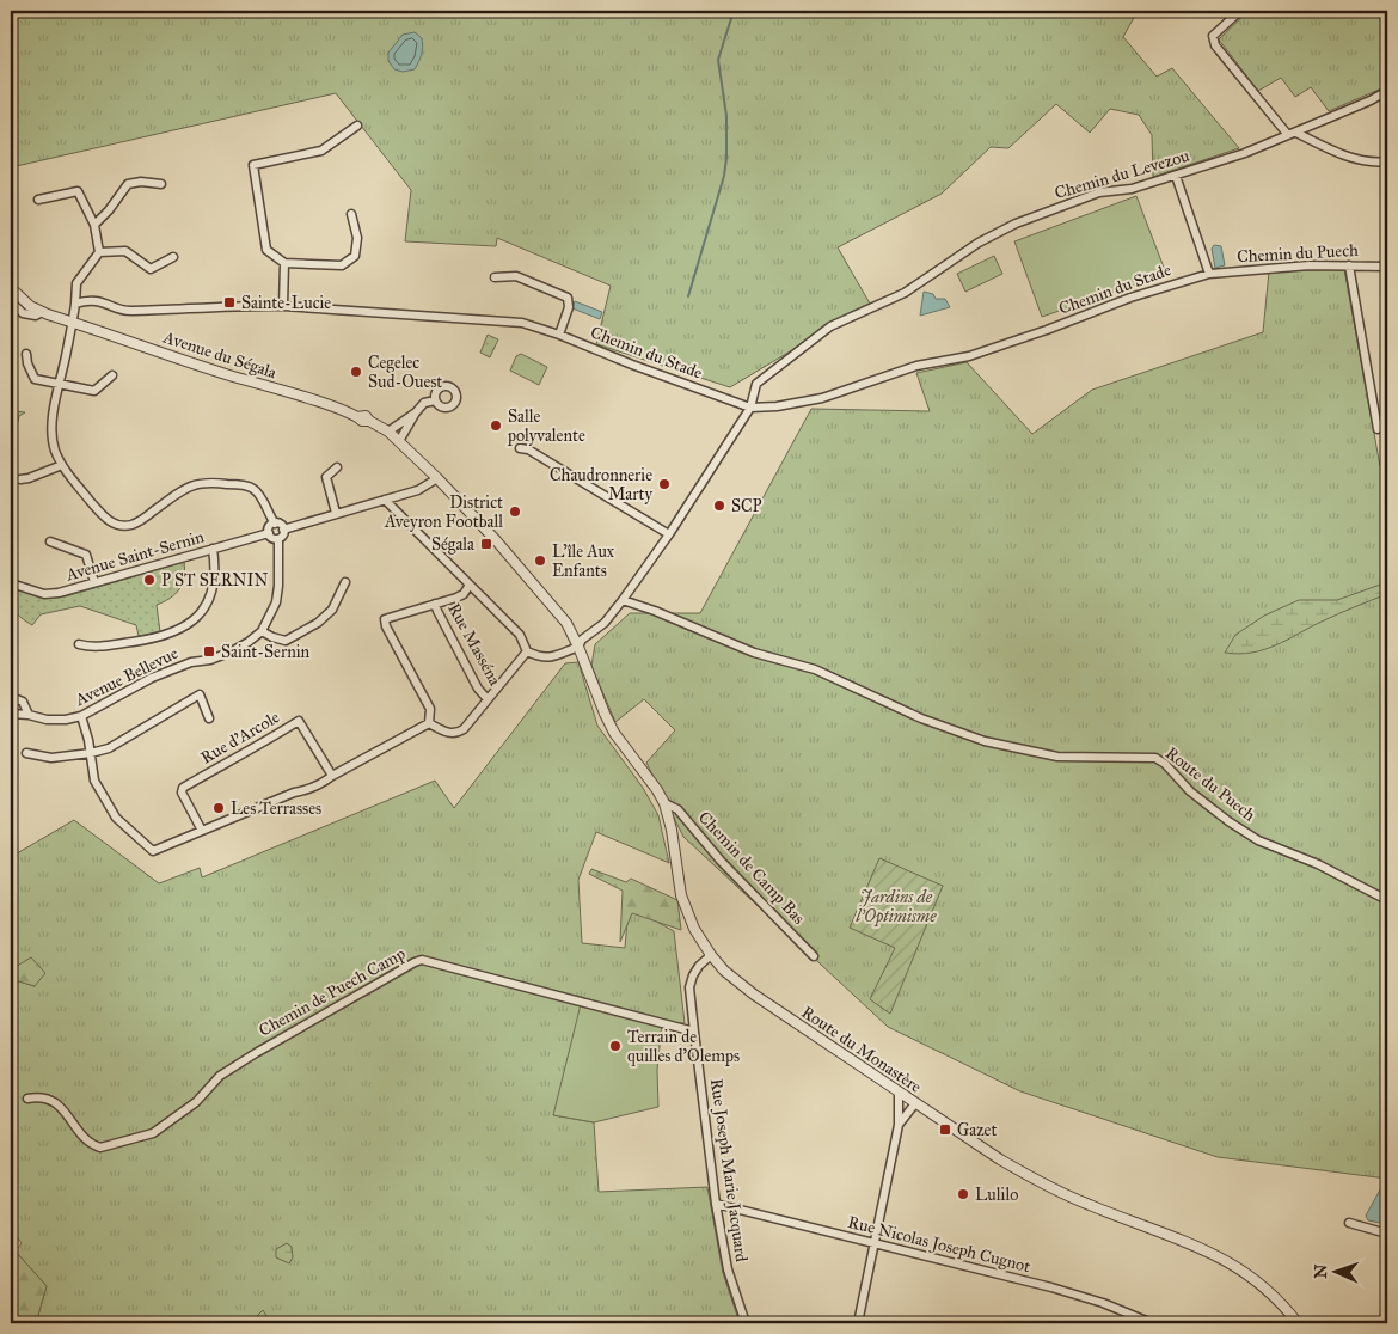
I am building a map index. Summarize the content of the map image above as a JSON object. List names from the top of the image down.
{
  "streets": {
    "street": [
      "Chemin du Levezou",
      "Chemin du Puech",
      "Chemin du Stade",
      "Avenue du Ségala",
      "Avenue Saint-Sernin",
      "Rue Masséna",
      "Avenue Bellevue",
      "Rue d'Arcole",
      "Route du Puech",
      "Chemin de Camp Bas",
      "Chemin de Puech Camp",
      "Route du Monastère",
      "Rue Joseph Marie Jacquard",
      "Rue Nicolas Joseph Cugnot"
    ]
  },
  "crossings": [
    ["Chemin du Levezou", "Chemin du Stade"],
    ["Chemin du Puech", "Chemin du Stade"],
    ["Avenue du Ségala", "Route du Monastère"],
    ["Chemin de Camp Bas", "Route du Monastère"],
    ["Chemin de Puech Camp", "Rue Joseph Marie Jacquard"],
    ["Route du Monastère", "Rue Joseph Marie Jacquard"],
    ["Rue Joseph Marie Jacquard", "Rue Nicolas Joseph Cugnot"]
  ],
  "parks": ["Jardins de l’Optimisme"],
  "places": {
    "transit": [
      "Sainte-Lucie",
      "Ségala",
      "Saint-Sernin",
      "Gazet"
    ],
    "other": [
      "Cegelec Sud-Ouest",
      "Salle polyvalente",
      "Chaudronnerie Marty",
      "SCP",
      "District Aveyron Football",
      "L'île Aux Enfants",
      "P ST SERNIN",
      "Les Terrasses",
      "Terrain de quilles d'Olemps",
      "Lulilo"
    ]
  },
  "north": "left"
}
